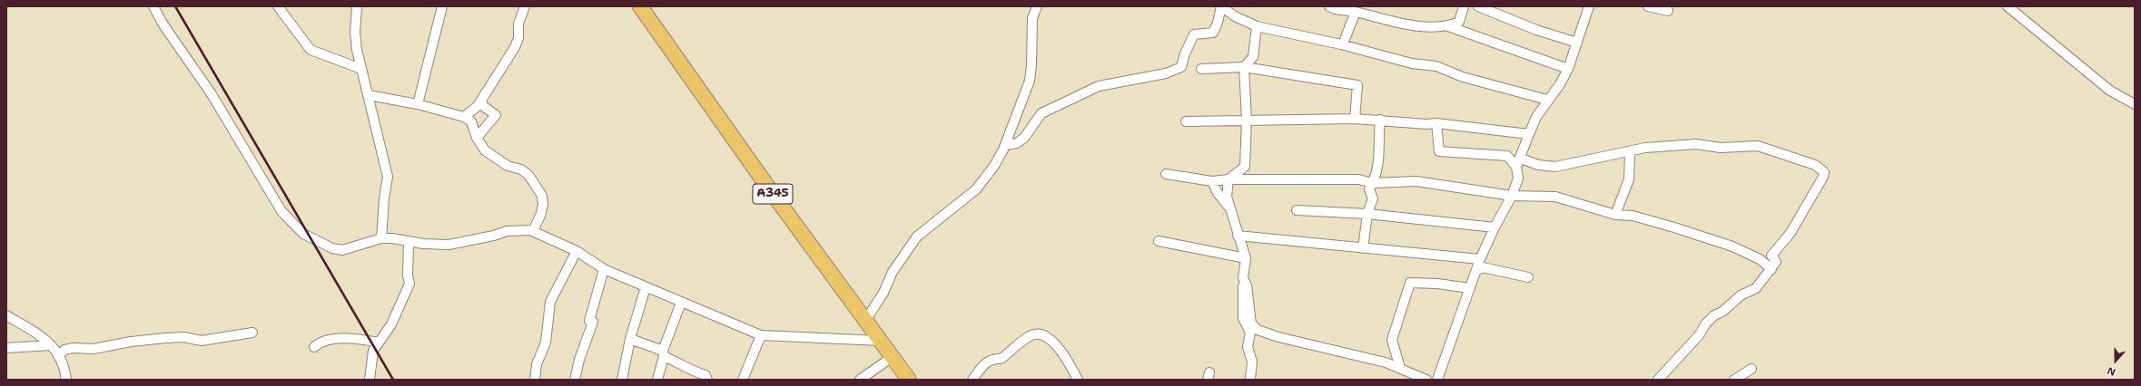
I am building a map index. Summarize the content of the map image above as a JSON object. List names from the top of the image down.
{
  "streets": {
    "highway": ["A345"]
  },
  "north": "bottom"
}
